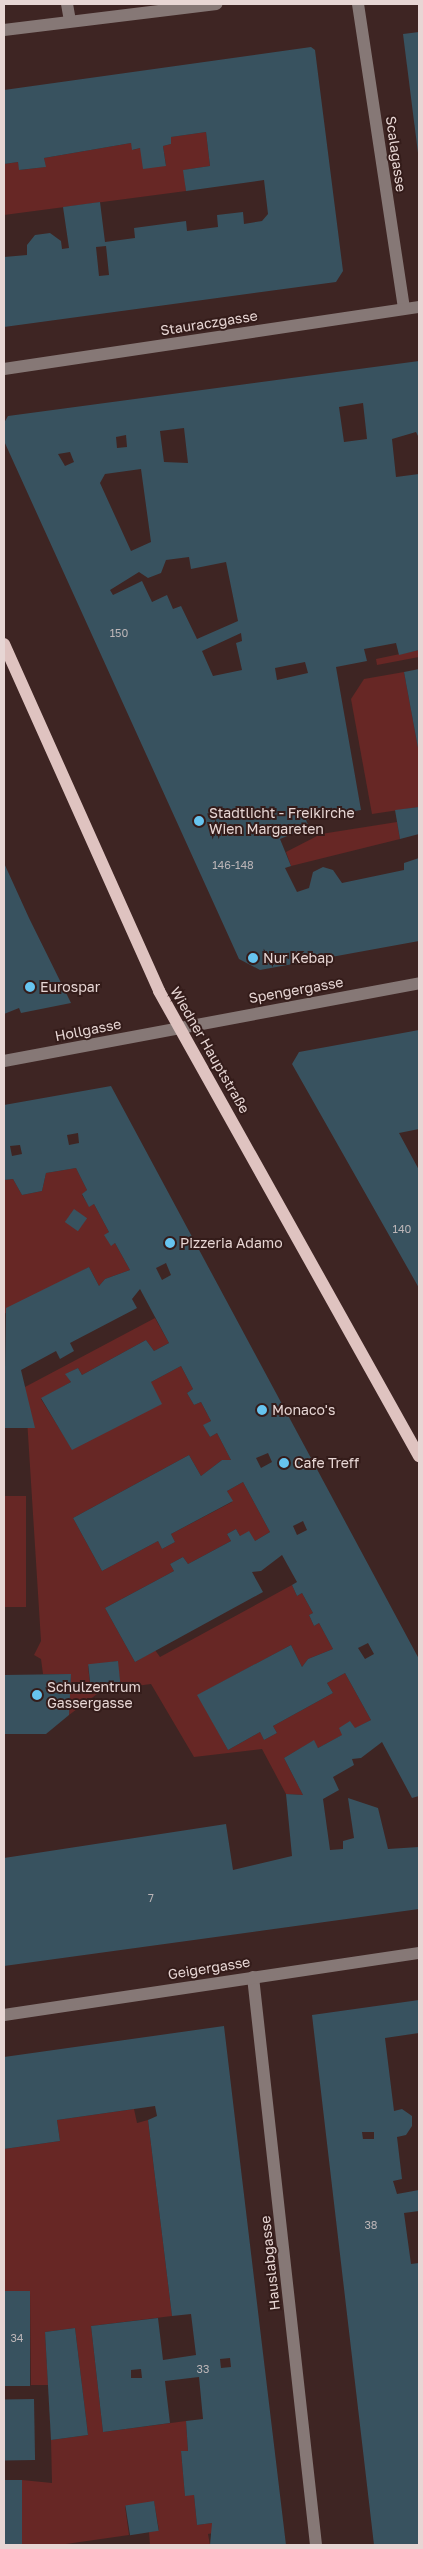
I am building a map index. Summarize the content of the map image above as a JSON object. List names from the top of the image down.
{
  "streets": {
    "main road": ["Wiedner Hauptstraße"],
    "street": [
      "Scalagasse",
      "Stauraczgasse",
      "Spengergasse",
      "Hollgasse",
      "Geigergasse",
      "Hauslabgasse"
    ]
  },
  "crossings": [
    ["Scalagasse", "Stauraczgasse"],
    ["Spengergasse", "Hollgasse"],
    ["Spengergasse", "Wiedner Hauptstraße"],
    ["Hollgasse", "Wiedner Hauptstraße"],
    ["Geigergasse", "Hauslabgasse"]
  ],
  "places": [
    "Stadtlicht - Freikirche Wien Margareten",
    "Nur Kebap",
    "Eurospar",
    "Pizzeria Adamo",
    "Monaco's",
    "Cafe Treff",
    "Schulzentrum Gassergasse"
  ],
  "house_numbers": [
    "150",
    "146-148",
    "140",
    "7",
    "38",
    "34",
    "33"
  ]
}
